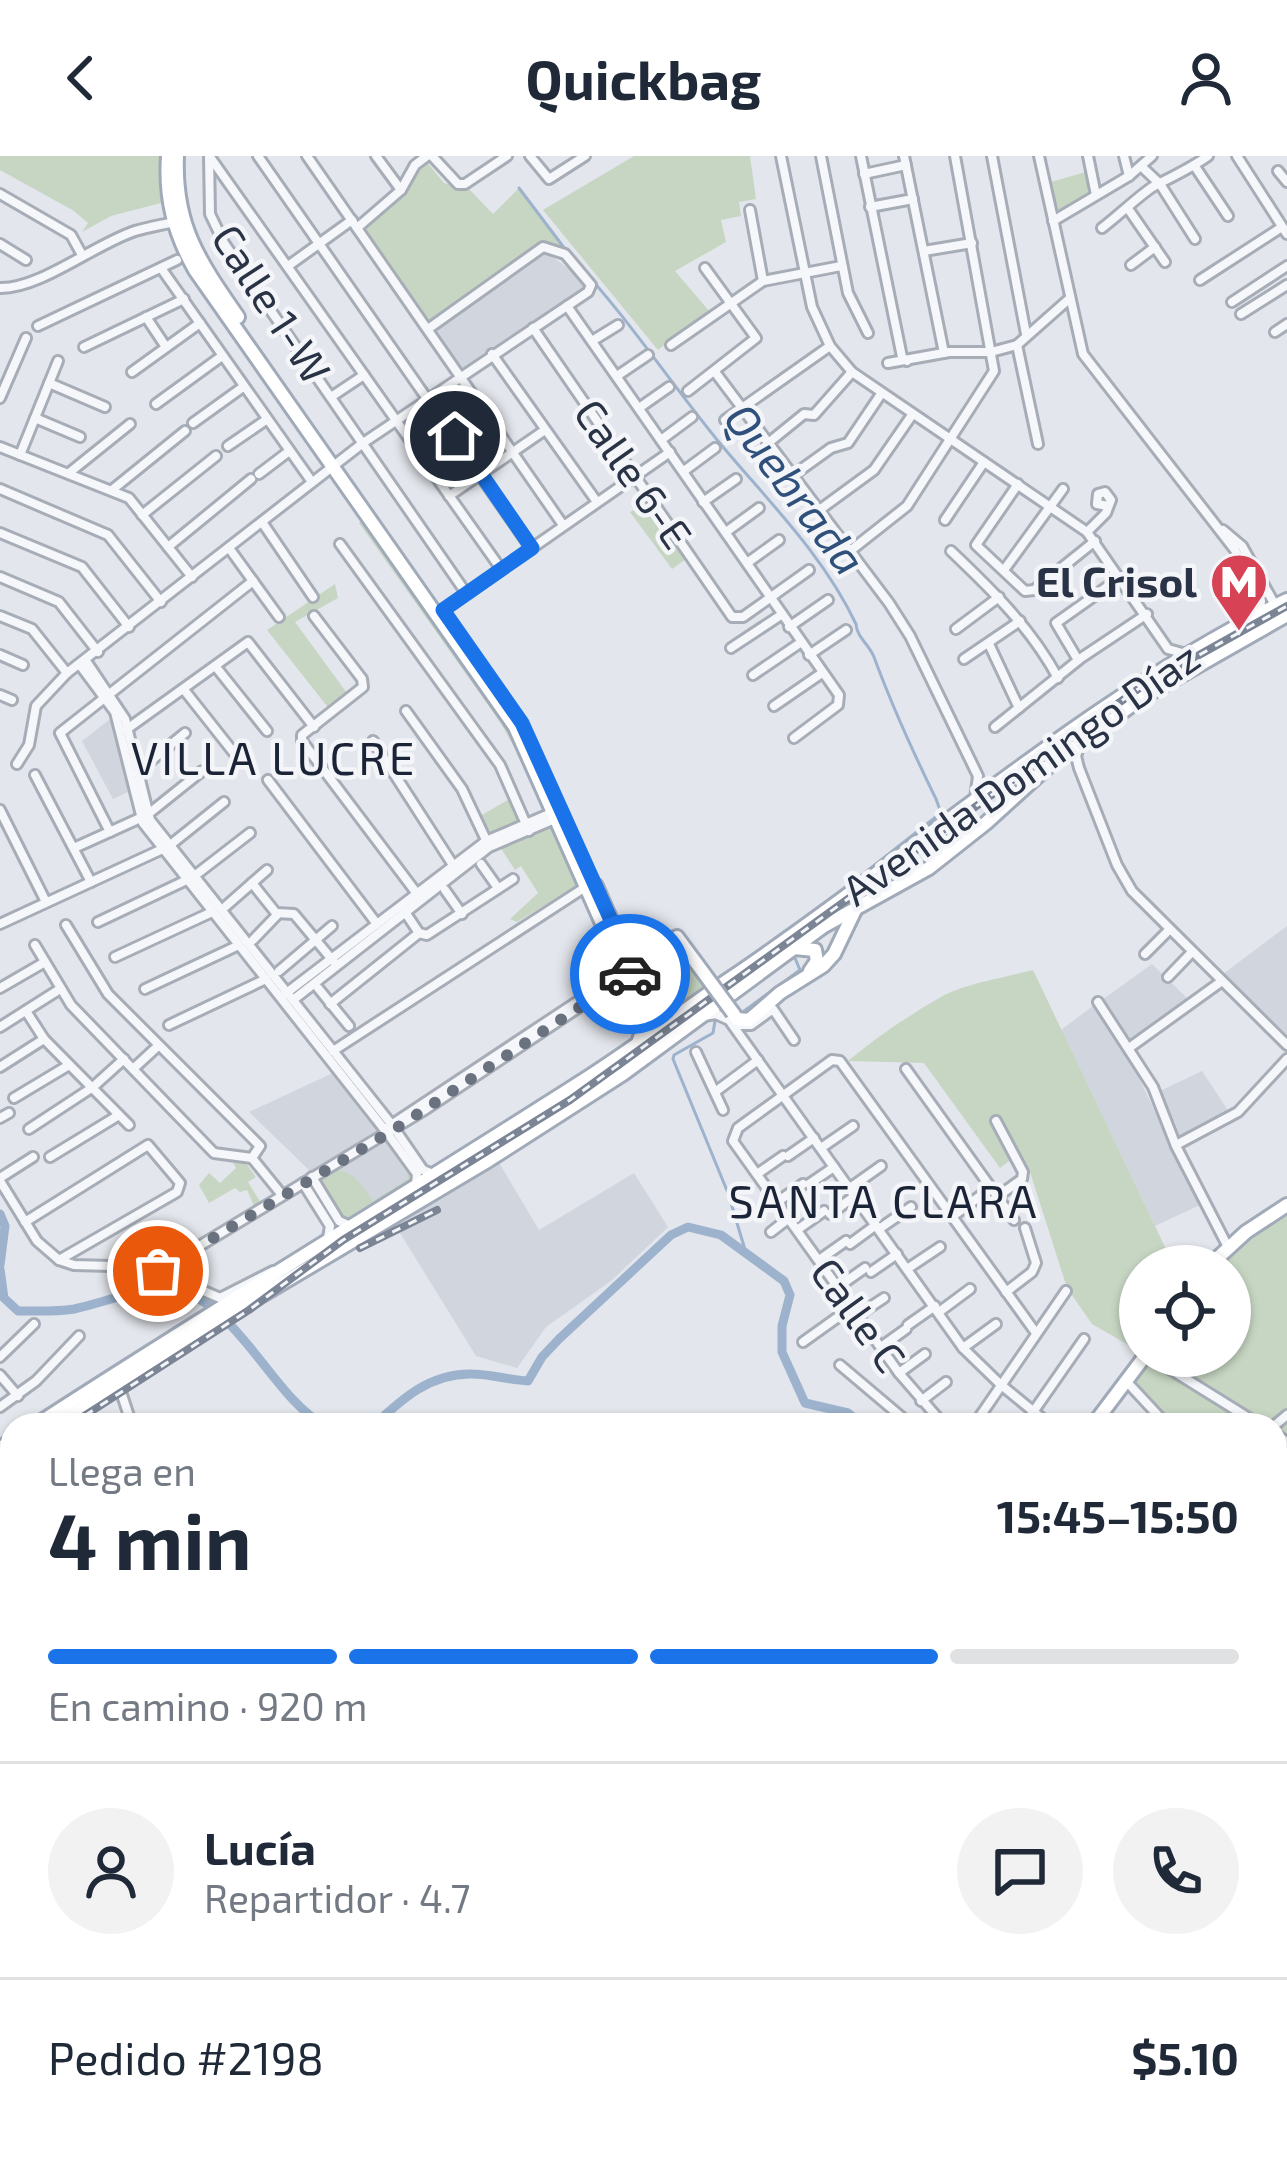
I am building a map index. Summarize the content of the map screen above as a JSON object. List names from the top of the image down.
{
  "streets": {
    "main road": ["Avenida Domingo Díaz"],
    "street": ["Calle 1-W", "Calle 6-E", "Calle C"]
  },
  "districts": ["VILLA LUCRE", "SANTA CLARA"],
  "water": ["Quebrada"],
  "places": {
    "metro station": ["El Crisol"]
  },
  "page": {
    "header": "Quickbag",
    "heading": ["4 min", "Llega en", "15:45–15:50"],
    "panel": [
      "Lucía",
      "Repartidor · 4.7",
      "Pedido #2198",
      "$5.10"
    ],
    "bar": "En camino · 920 m"
  }
}
